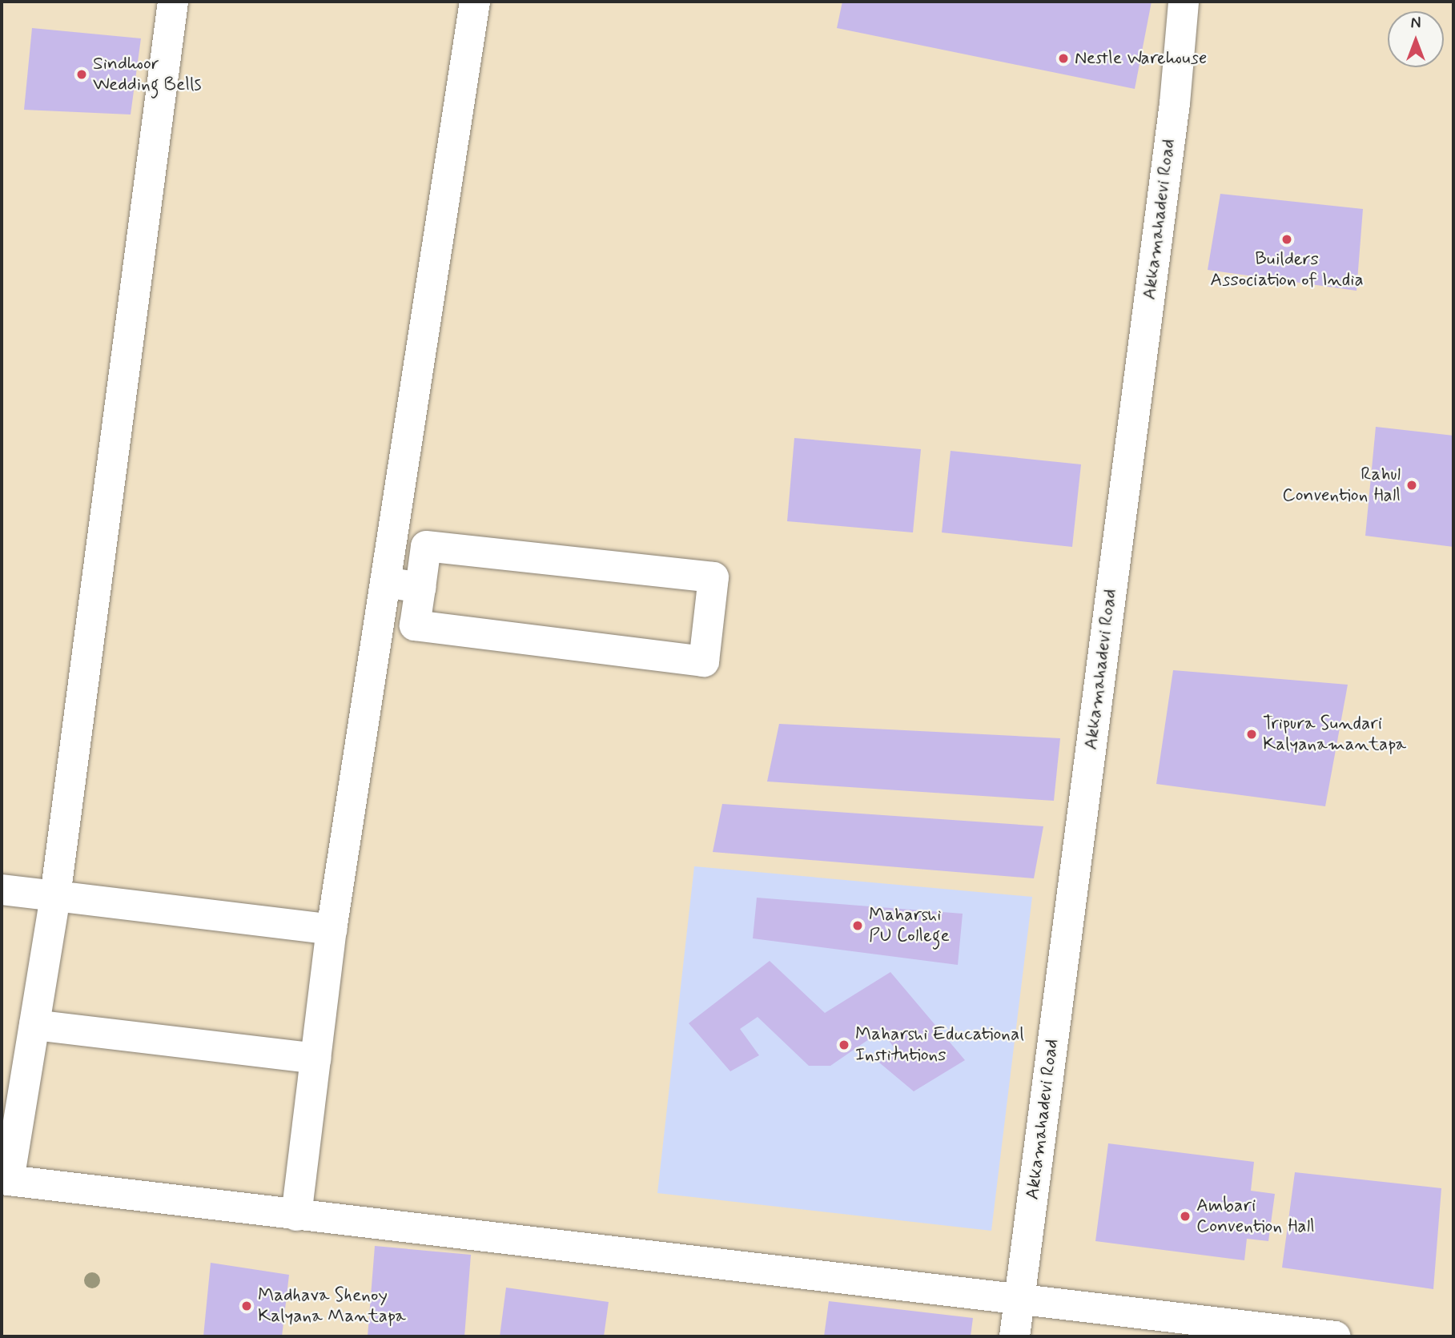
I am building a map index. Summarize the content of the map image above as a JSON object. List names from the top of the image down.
{
  "streets": {
    "street": ["Akkamahadevi Road"]
  },
  "places": [
    "Nestle Warehouse",
    "Sindhoor Wedding Bells",
    "Builders Association of India",
    "Rahul Convention Hall",
    "Tripura Sundari Kalyanamantapa",
    "Maharshi PU College",
    "Maharshi Educational Institutions",
    "Ambari Convention Hall",
    "Madhava Shenoy Kalyana Mantapa"
  ],
  "north": "top"
}
